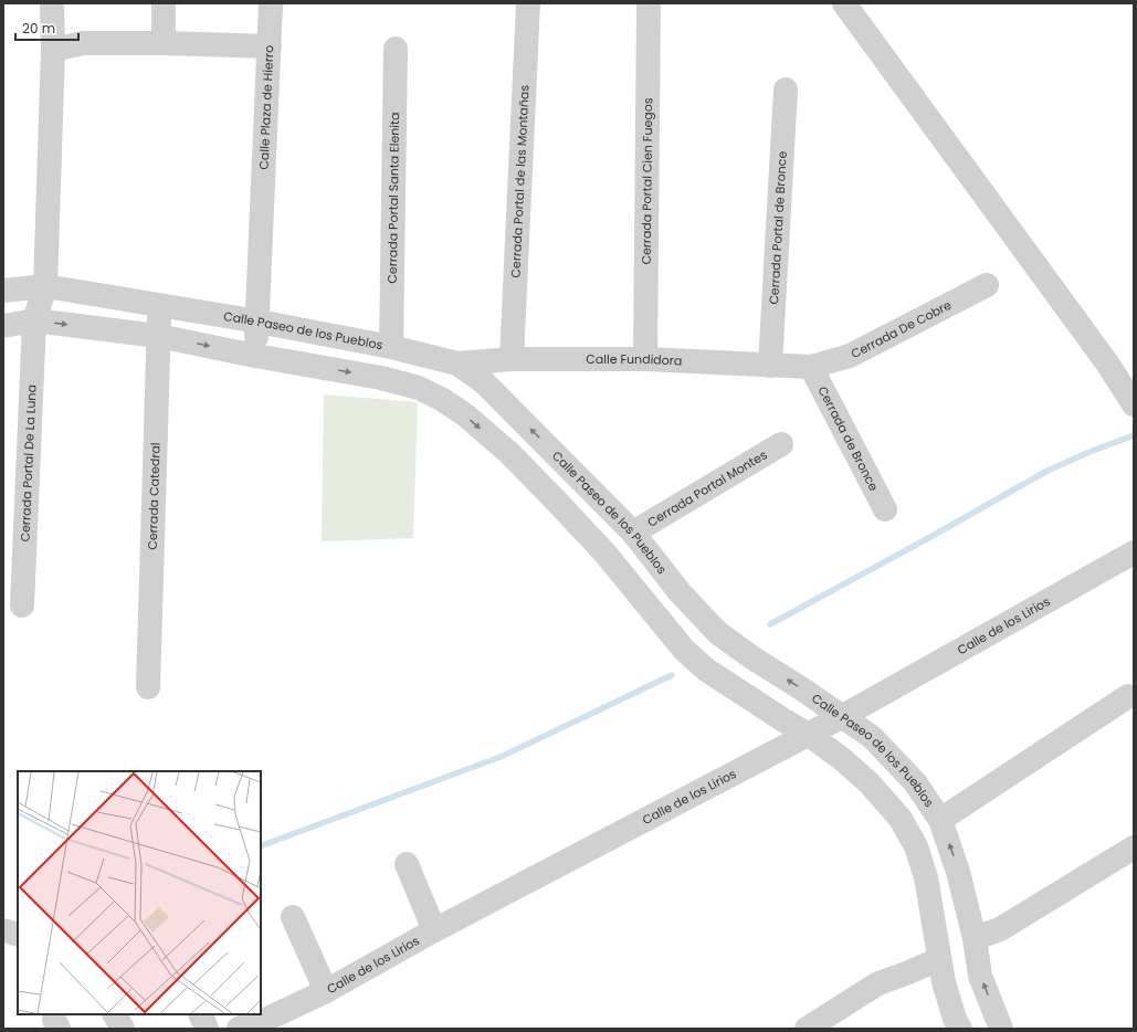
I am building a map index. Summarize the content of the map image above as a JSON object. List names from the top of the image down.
{
  "streets": {
    "street": [
      "Calle Plaza de Hierro",
      "Cerrada Portal de las Montañas",
      "Cerrada Portal Cien Fuegos",
      "Cerrada Portal Santa Elenita",
      "Cerrada Portal de Bronce",
      "Cerrada De Cobre",
      "Calle Paseo de los Pueblos",
      "Calle Fundidora",
      "Cerrada de Bronce",
      "Cerrada Portal De La Luna",
      "Cerrada Portal Montes",
      "Cerrada Catedral",
      "Calle de los Lirios"
    ]
  },
  "crossings": [
    ["Calle Plaza de Hierro", "Calle Paseo de los Pueblos"],
    ["Cerrada Portal de las Montañas", "Calle Fundidora"],
    ["Cerrada Portal Cien Fuegos", "Calle Fundidora"],
    ["Cerrada Portal Santa Elenita", "Calle Paseo de los Pueblos"],
    ["Cerrada Portal de Bronce", "Calle Fundidora"],
    ["Cerrada De Cobre", "Calle Fundidora"],
    ["Cerrada De Cobre", "Cerrada de Bronce"],
    ["Calle Paseo de los Pueblos", "Calle Fundidora"],
    ["Calle Paseo de los Pueblos", "Cerrada Portal De La Luna"],
    ["Calle Paseo de los Pueblos", "Cerrada Portal Montes"],
    ["Calle Paseo de los Pueblos", "Cerrada Catedral"],
    ["Calle Paseo de los Pueblos", "Calle de los Lirios"],
    ["Calle Fundidora", "Cerrada de Bronce"]
  ],
  "scale_bar": "20 m"
}
